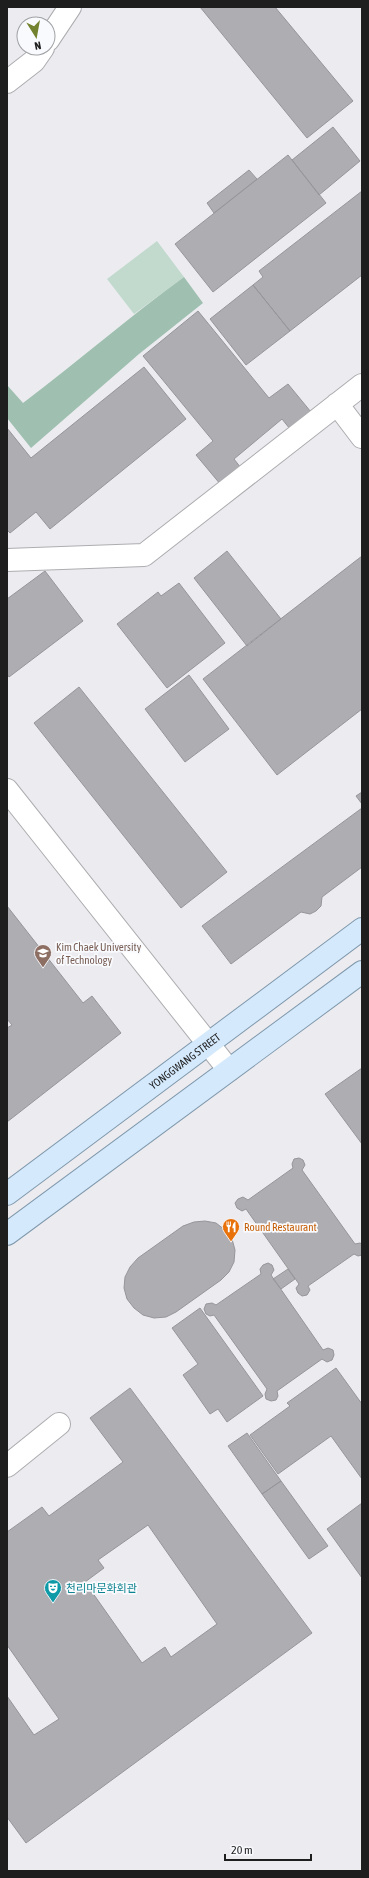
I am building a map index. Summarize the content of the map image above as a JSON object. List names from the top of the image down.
{
  "streets": {
    "main road": ["YONGGWANG STREET"]
  },
  "places": {
    "school or university": ["Kim Chaek University of Technology"],
    "restaurant": ["Round Restaurant"],
    "theatre": ["천리마문화회관"]
  },
  "scale_bar": "20 m",
  "north": "bottom"
}
